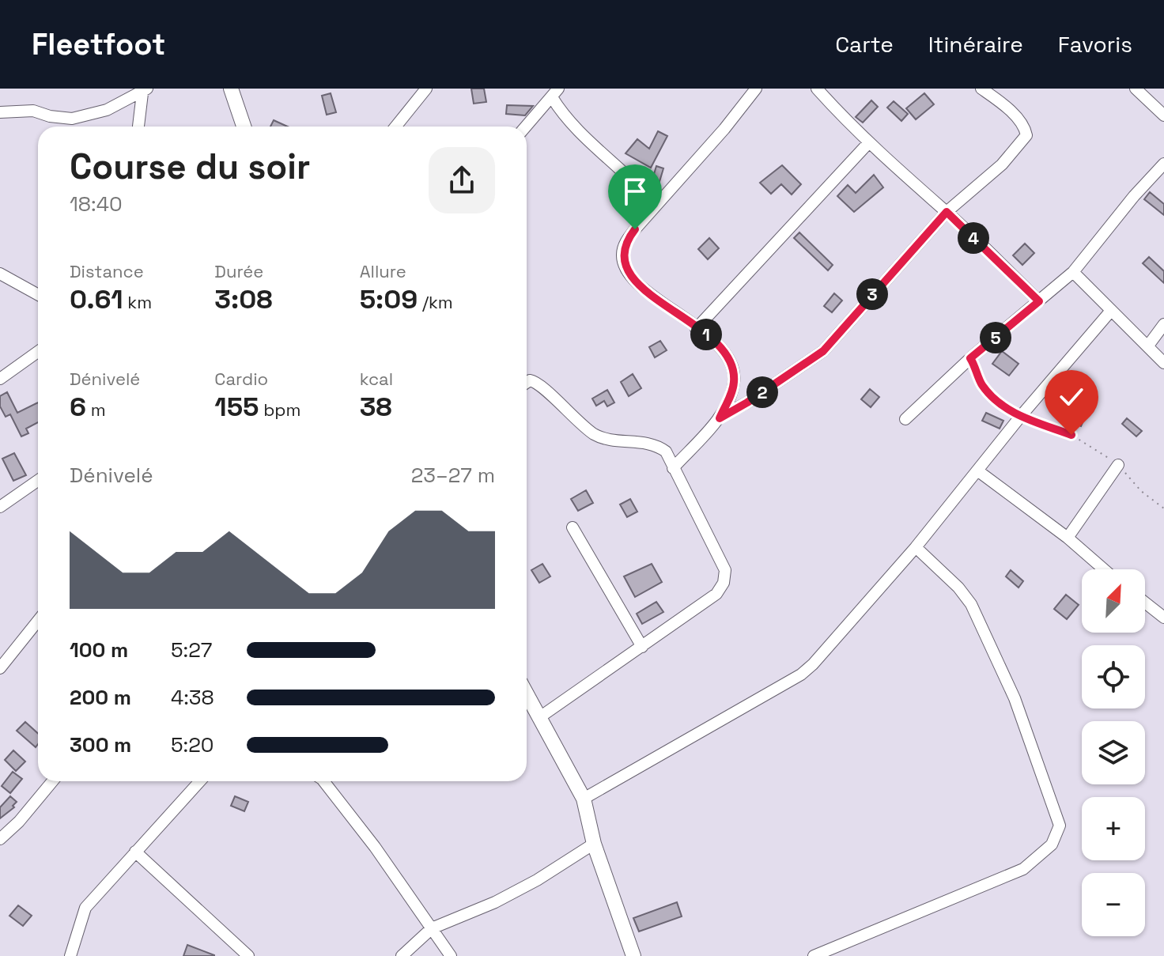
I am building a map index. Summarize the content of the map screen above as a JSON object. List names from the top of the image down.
{
  "north": "top right",
  "page": {
    "header": "Fleetfoot",
    "nav": ["Carte", "Itinéraire", "Favoris"],
    "heading": ["Course du soir", "18:40"],
    "pins": [
      "4",
      "3",
      "1",
      "5",
      "2"
    ],
    "stats": [
      ["Distance", "0.61 km"],
      ["Durée", "3:08"],
      ["Allure", "5:09 /km"],
      ["Dénivelé", "6 m"],
      ["Cardio", "155 bpm"],
      ["kcal", "38"]
    ],
    "chart": ["Dénivelé", "23–27 m"],
    "map_buttons": ["+", "−"],
    "list": [
      {
        "name": "100 m",
        "note": "5:27"
      },
      {
        "name": "200 m",
        "note": "4:38"
      },
      {
        "name": "300 m",
        "note": "5:20"
      }
    ]
  }
}
